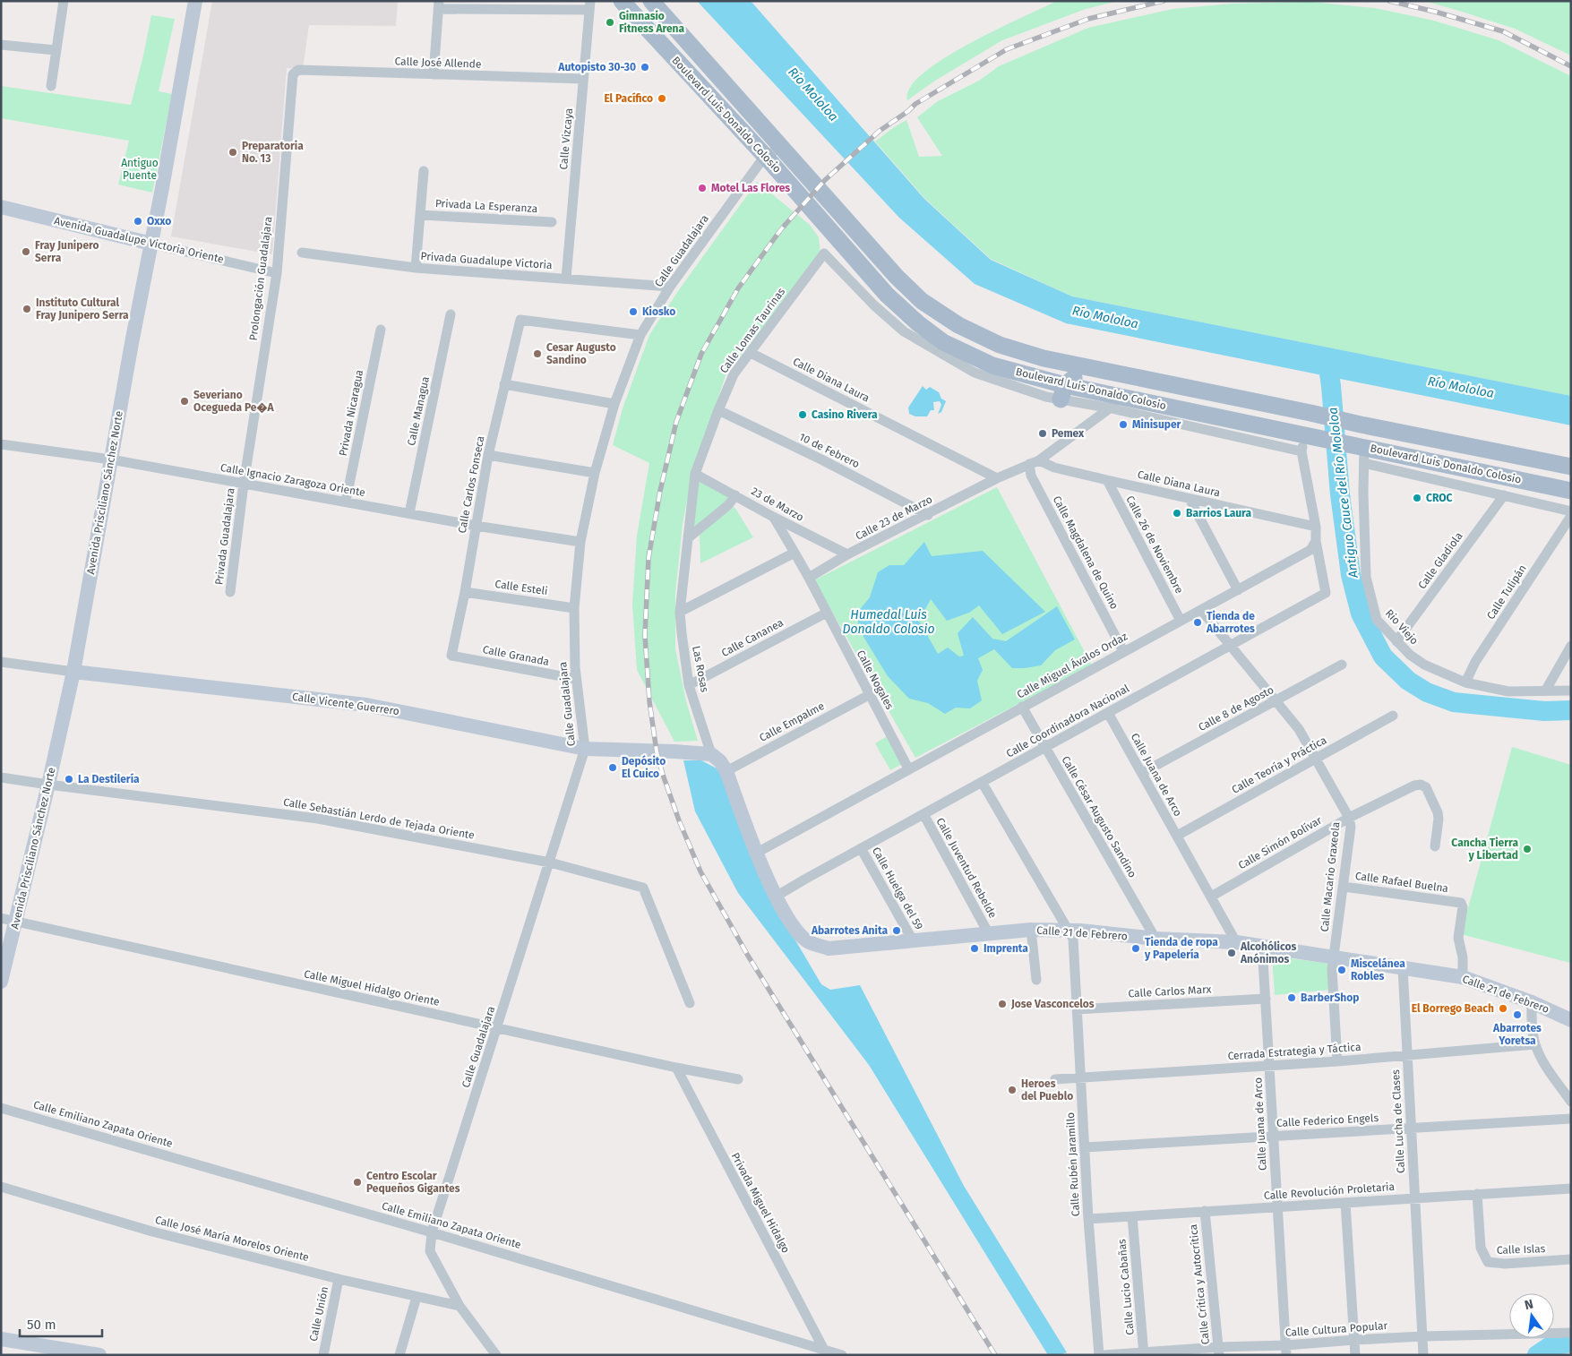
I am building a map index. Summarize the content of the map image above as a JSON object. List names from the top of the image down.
{
  "streets": {
    "main road": ["Boulevard Luis Donaldo Colosio"],
    "street": [
      "Calle José Allende",
      "Calle Vizcaya",
      "Privada La Esperanza",
      "Avenida Guadalupe Victoria Oriente",
      "Calle Guadalajara",
      "Privada Guadalupe Victoria",
      "Prolongación Guadalajara",
      "Calle Lomas Taurinas",
      "Calle Diana Laura",
      "Calle Managua",
      "Privada Nicaragua",
      "10 de Febrero",
      "Calle Ignacio Zaragoza Oriente",
      "Calle Carlos Fonseca",
      "Avenida Prisciliano Sánchez Norte",
      "23 de Marzo",
      "Calle 23 de Marzo",
      "Privada Guadalajara",
      "Calle 26 de Noviembre",
      "Calle Magdalena de Quino",
      "Calle Gladiola",
      "Calle Esteli",
      "Calle Tulipán",
      "Rio Viejo",
      "Calle Cananea",
      "Calle Granada",
      "Calle Miguel Ávalos Ordaz",
      "Las Rosas",
      "Calle Nogales",
      "Calle Vicente Guerrero",
      "Calle 8 de Agosto",
      "Calle Coordinadora Nacional",
      "Calle Empalme",
      "Calle Teoría y Práctica",
      "Calle Juana de Arco",
      "Calle César Augusto Sandino",
      "Calle Sebastián Lerdo de Tejada Oriente",
      "Calle Simón Bolívar",
      "Calle Juventud Rebelde",
      "Calle Macario Graxeola",
      "Calle Rafael Buelna",
      "Calle Huelga del 59",
      "Calle 21 de Febrero",
      "Calle Miguel Hidalgo Oriente",
      "Calle Carlos Marx",
      "Cerrada Estrategia y Táctica",
      "Calle Federico Engels",
      "Calle Lucha de Clases",
      "Calle Emiliano Zapata Oriente",
      "Calle Rubén Jaramillo",
      "Calle Revolución Proletaria",
      "Privada Miguel Hidalgo",
      "Calle José María Morelos Oriente",
      "Calle Islas",
      "Calle Crítica y Autocrítica",
      "Calle Lucio Cabañas",
      "Calle Unión",
      "Calle Cultura Popular"
    ]
  },
  "crossings": [
    ["Calle José Allende", "Calle Vizcaya"],
    ["Calle José Allende", "Prolongación Guadalajara"],
    ["Boulevard Luis Donaldo Colosio", "Calle Guadalajara"],
    ["Boulevard Luis Donaldo Colosio", "Calle Lomas Taurinas"],
    ["Boulevard Luis Donaldo Colosio", "Calle 23 de Marzo"],
    ["Boulevard Luis Donaldo Colosio", "Calle Gladiola"],
    ["Boulevard Luis Donaldo Colosio", "Rio Viejo"],
    ["Calle Vizcaya", "Privada Guadalupe Victoria"],
    ["Avenida Guadalupe Victoria Oriente", "Prolongación Guadalajara"],
    ["Avenida Guadalupe Victoria Oriente", "Avenida Prisciliano Sánchez Norte"],
    ["Calle Guadalajara", "Privada Guadalupe Victoria"],
    ["Calle Guadalajara", "Calle Ignacio Zaragoza Oriente"],
    ["Calle Guadalajara", "Calle Carlos Fonseca"],
    ["Calle Guadalajara", "Calle Esteli"],
    ["Calle Guadalajara", "Calle Granada"],
    ["Calle Guadalajara", "Calle Vicente Guerrero"],
    ["Calle Guadalajara", "Calle Sebastián Lerdo de Tejada Oriente"],
    ["Calle Guadalajara", "Calle Miguel Hidalgo Oriente"],
    ["Calle Guadalajara", "Calle Emiliano Zapata Oriente"],
    ["Calle Guadalajara", "Calle José María Morelos Oriente"],
    ["Prolongación Guadalajara", "Calle Ignacio Zaragoza Oriente"],
    ["Prolongación Guadalajara", "Privada Guadalajara"],
    ["Calle Lomas Taurinas", "Calle Diana Laura"],
    ["Calle Lomas Taurinas", "10 de Febrero"],
    ["Calle Lomas Taurinas", "23 de Marzo"],
    ["Calle Lomas Taurinas", "Las Rosas"],
    ["Calle Diana Laura", "Calle 23 de Marzo"],
    ["Calle Diana Laura", "Calle 26 de Noviembre"],
    ["Calle Diana Laura", "Calle Magdalena de Quino"],
    ["Calle Managua", "Calle Ignacio Zaragoza Oriente"],
    ["Privada Nicaragua", "Calle Ignacio Zaragoza Oriente"],
    ["10 de Febrero", "Calle 23 de Marzo"],
    ["Calle Ignacio Zaragoza Oriente", "Calle Carlos Fonseca"],
    ["Calle Ignacio Zaragoza Oriente", "Avenida Prisciliano Sánchez Norte"],
    ["Calle Ignacio Zaragoza Oriente", "Privada Guadalajara"],
    ["Calle Carlos Fonseca", "Calle Esteli"],
    ["Calle Carlos Fonseca", "Calle Granada"],
    ["Avenida Prisciliano Sánchez Norte", "Calle Vicente Guerrero"],
    ["Avenida Prisciliano Sánchez Norte", "Calle Sebastián Lerdo de Tejada Oriente"],
    ["Avenida Prisciliano Sánchez Norte", "Calle Miguel Hidalgo Oriente"],
    ["23 de Marzo", "Calle 23 de Marzo"],
    ["Calle 23 de Marzo", "Calle Magdalena de Quino"],
    ["Calle 23 de Marzo", "Calle Nogales"],
    ["Calle 26 de Noviembre", "Calle Miguel Ávalos Ordaz"],
    ["Calle Magdalena de Quino", "Calle Miguel Ávalos Ordaz"],
    ["Calle Gladiola", "Rio Viejo"],
    ["Calle Tulipán", "Rio Viejo"],
    ["Calle Cananea", "Las Rosas"],
    ["Calle Cananea", "Calle Nogales"],
    ["Calle Miguel Ávalos Ordaz", "Calle Nogales"],
    ["Calle Miguel Ávalos Ordaz", "Calle Coordinadora Nacional"],
    ["Calle Miguel Ávalos Ordaz", "Calle César Augusto Sandino"],
    ["Calle Miguel Ávalos Ordaz", "Calle Macario Graxeola"],
    ["Calle Miguel Ávalos Ordaz", "Calle 21 de Febrero"],
    ["Las Rosas", "Calle Vicente Guerrero"],
    ["Las Rosas", "Calle 21 de Febrero"],
    ["Calle Nogales", "Calle Empalme"],
    ["Calle Vicente Guerrero", "Calle 21 de Febrero"],
    ["Calle 8 de Agosto", "Calle Juana de Arco"],
    ["Calle 8 de Agosto", "Calle Macario Graxeola"],
    ["Calle Coordinadora Nacional", "Calle Juana de Arco"],
    ["Calle Coordinadora Nacional", "Calle César Augusto Sandino"],
    ["Calle Coordinadora Nacional", "Calle Juventud Rebelde"],
    ["Calle Coordinadora Nacional", "Calle Macario Graxeola"],
    ["Calle Coordinadora Nacional", "Calle Huelga del 59"],
    ["Calle Coordinadora Nacional", "Calle 21 de Febrero"],
    ["Calle Coordinadora Nacional", "Calle Rubén Jaramillo"],
    ["Calle Empalme", "Calle 21 de Febrero"],
    ["Calle Teoría y Práctica", "Calle Juana de Arco"],
    ["Calle Teoría y Práctica", "Calle Macario Graxeola"],
    ["Calle Juana de Arco", "Calle Simón Bolívar"],
    ["Calle Juana de Arco", "Calle 21 de Febrero"],
    ["Calle Juana de Arco", "Calle Carlos Marx"],
    ["Calle Juana de Arco", "Cerrada Estrategia y Táctica"],
    ["Calle Juana de Arco", "Calle Federico Engels"],
    ["Calle Juana de Arco", "Calle Revolución Proletaria"],
    ["Calle Juana de Arco", "Calle Cultura Popular"],
    ["Calle César Augusto Sandino", "Calle 21 de Febrero"],
    ["Calle Simón Bolívar", "Calle Macario Graxeola"],
    ["Calle Juventud Rebelde", "Calle 21 de Febrero"],
    ["Calle Macario Graxeola", "Calle Rafael Buelna"],
    ["Calle Macario Graxeola", "Calle 21 de Febrero"],
    ["Calle Macario Graxeola", "Cerrada Estrategia y Táctica"],
    ["Calle Rafael Buelna", "Calle 21 de Febrero"],
    ["Calle Huelga del 59", "Calle 21 de Febrero"],
    ["Calle 21 de Febrero", "Calle Lucha de Clases"],
    ["Calle 21 de Febrero", "Calle Rubén Jaramillo"],
    ["Calle Miguel Hidalgo Oriente", "Privada Miguel Hidalgo"],
    ["Calle Carlos Marx", "Calle Rubén Jaramillo"],
    ["Cerrada Estrategia y Táctica", "Calle Lucha de Clases"],
    ["Cerrada Estrategia y Táctica", "Calle Rubén Jaramillo"],
    ["Calle Federico Engels", "Calle Lucha de Clases"],
    ["Calle Federico Engels", "Calle Rubén Jaramillo"],
    ["Calle Lucha de Clases", "Calle Revolución Proletaria"],
    ["Calle Lucha de Clases", "Calle Cultura Popular"],
    ["Calle Emiliano Zapata Oriente", "Privada Miguel Hidalgo"],
    ["Calle Rubén Jaramillo", "Calle Revolución Proletaria"],
    ["Calle Revolución Proletaria", "Calle Islas"],
    ["Calle Revolución Proletaria", "Calle Crítica y Autocrítica"],
    ["Calle Revolución Proletaria", "Calle Lucio Cabañas"],
    ["Calle José María Morelos Oriente", "Calle Unión"],
    ["Calle Crítica y Autocrítica", "Calle Cultura Popular"],
    ["Calle Lucio Cabañas", "Calle Cultura Popular"]
  ],
  "water": ["Río Mololoa", "Antiguo Cauce del Río Mololoa", "Humedal Luis Donaldo Colosio"],
  "parks": ["Antiguo Puente"],
  "places": [
    "Gimnasio Fitness Arena",
    "Autopisto 30-30",
    "El Pacífico",
    "Preparatoria No. 13",
    "Motel Las Flores",
    "Oxxo",
    "Fray Junipero Serra",
    "Instituto Cultural Fray Junipero Serra",
    "Kiosko",
    "Cesar Augusto Sandino",
    "Severiano Ocegueda Pe�A",
    "Casino Rivera",
    "Minisuper",
    "Pemex",
    "CROC",
    "Barrios Laura",
    "Tienda de Abarrotes",
    "Depósito El Cuico",
    "La Destilería",
    "Cancha Tierra y Libertad",
    "Abarrotes Anita",
    "Imprenta",
    "Tienda de ropa y Papelería",
    "Alcohólicos Anónimos",
    "Miscelánea Robles",
    "BarberShop",
    "Jose Vasconcelos",
    "El Borrego Beach",
    "Abarrotes Yoretsa",
    "Heroes del Pueblo",
    "Centro Escolar Pequeños Gigantes"
  ],
  "scale_bar": "50 m",
  "north": "top"
}
